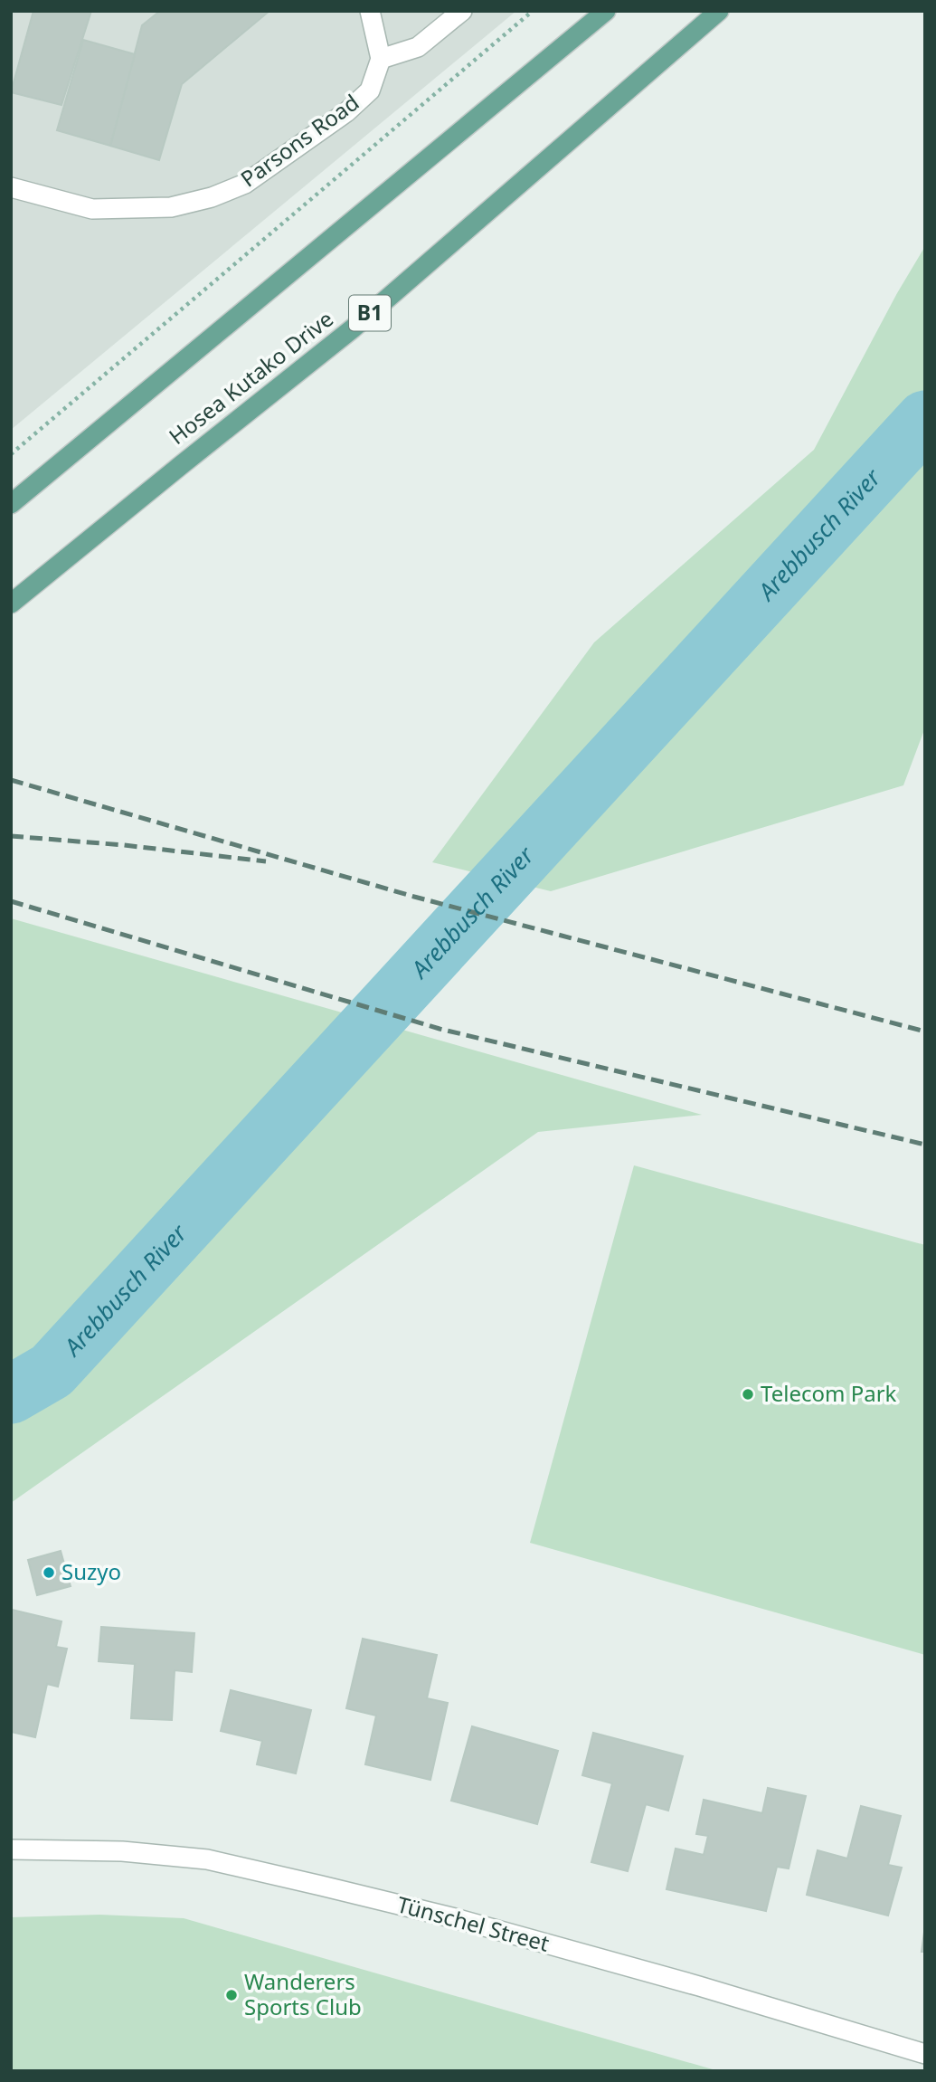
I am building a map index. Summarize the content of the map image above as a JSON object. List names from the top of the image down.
{
  "streets": {
    "main road": ["B1", "Hosea Kutako Drive"],
    "street": ["Parsons Road", "Tünschel Street"]
  },
  "water": ["Arebbusch River"],
  "places": ["Telecom Park", "Suzyo", "Wanderers Sports Club"]
}
